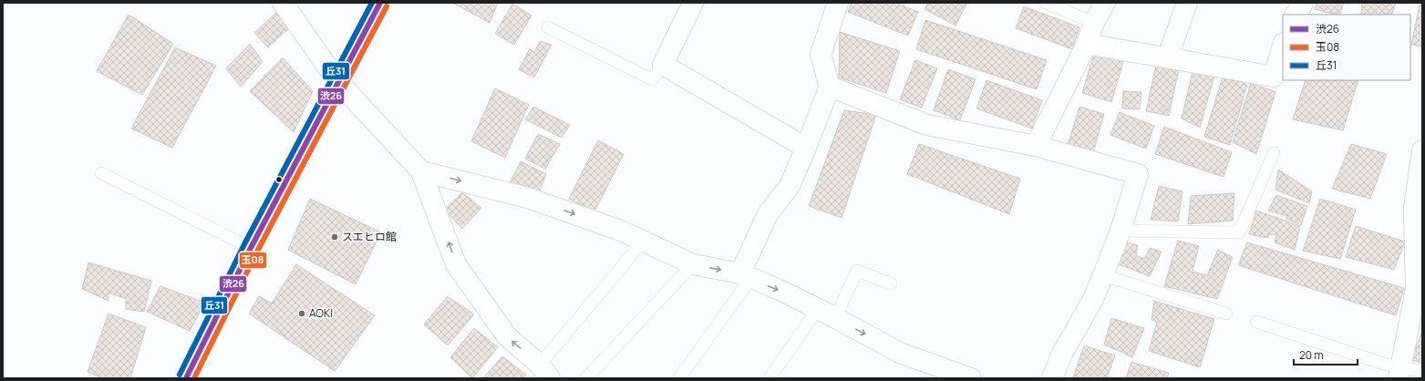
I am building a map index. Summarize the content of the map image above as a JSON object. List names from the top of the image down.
{
  "places": ["スエヒロ館", "AOKI"],
  "lines": ["transit line 渋26", "transit line 丘31", "transit line 玉08"],
  "legend": ["渋26", "玉08", "丘31"],
  "scale_bar": "20 m"
}
